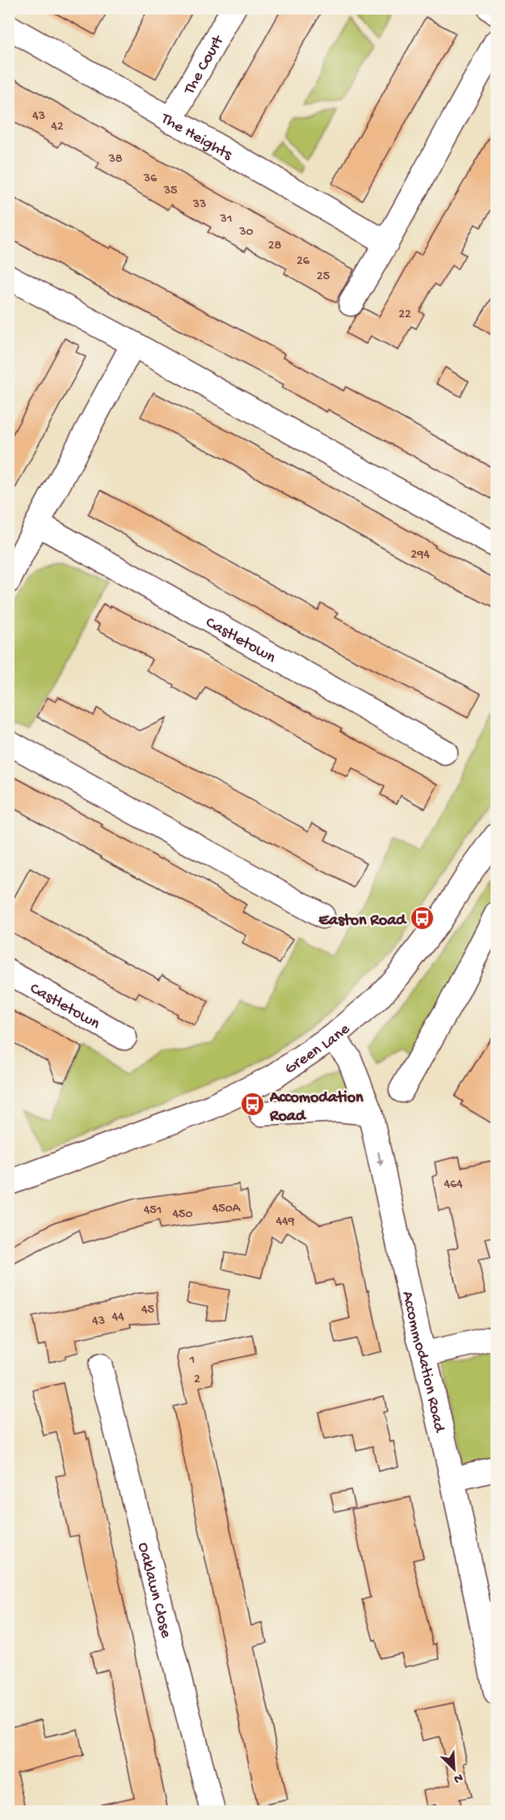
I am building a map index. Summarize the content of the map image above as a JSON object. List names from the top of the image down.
{
  "streets": {
    "street": [
      "The Court",
      "The Heights",
      "Castletown",
      "Green Lane",
      "Accommodation Road",
      "Oaklawn Close"
    ]
  },
  "crossings": [
    ["The Court", "The Heights"],
    ["Green Lane", "Accommodation Road"]
  ],
  "one_way": ["Accommodation Road"],
  "places": {
    "bus stop": ["Easton Road", "Accomodation Road"]
  },
  "house_numbers": [
    "43",
    "42",
    "38",
    "36",
    "35",
    "33",
    "31",
    "30",
    "28",
    "26",
    "25",
    "22",
    "294",
    "464",
    "450A",
    "451",
    "450",
    "449",
    "45",
    "44",
    "43",
    "1",
    "2"
  ],
  "north": "bottom right"
}
